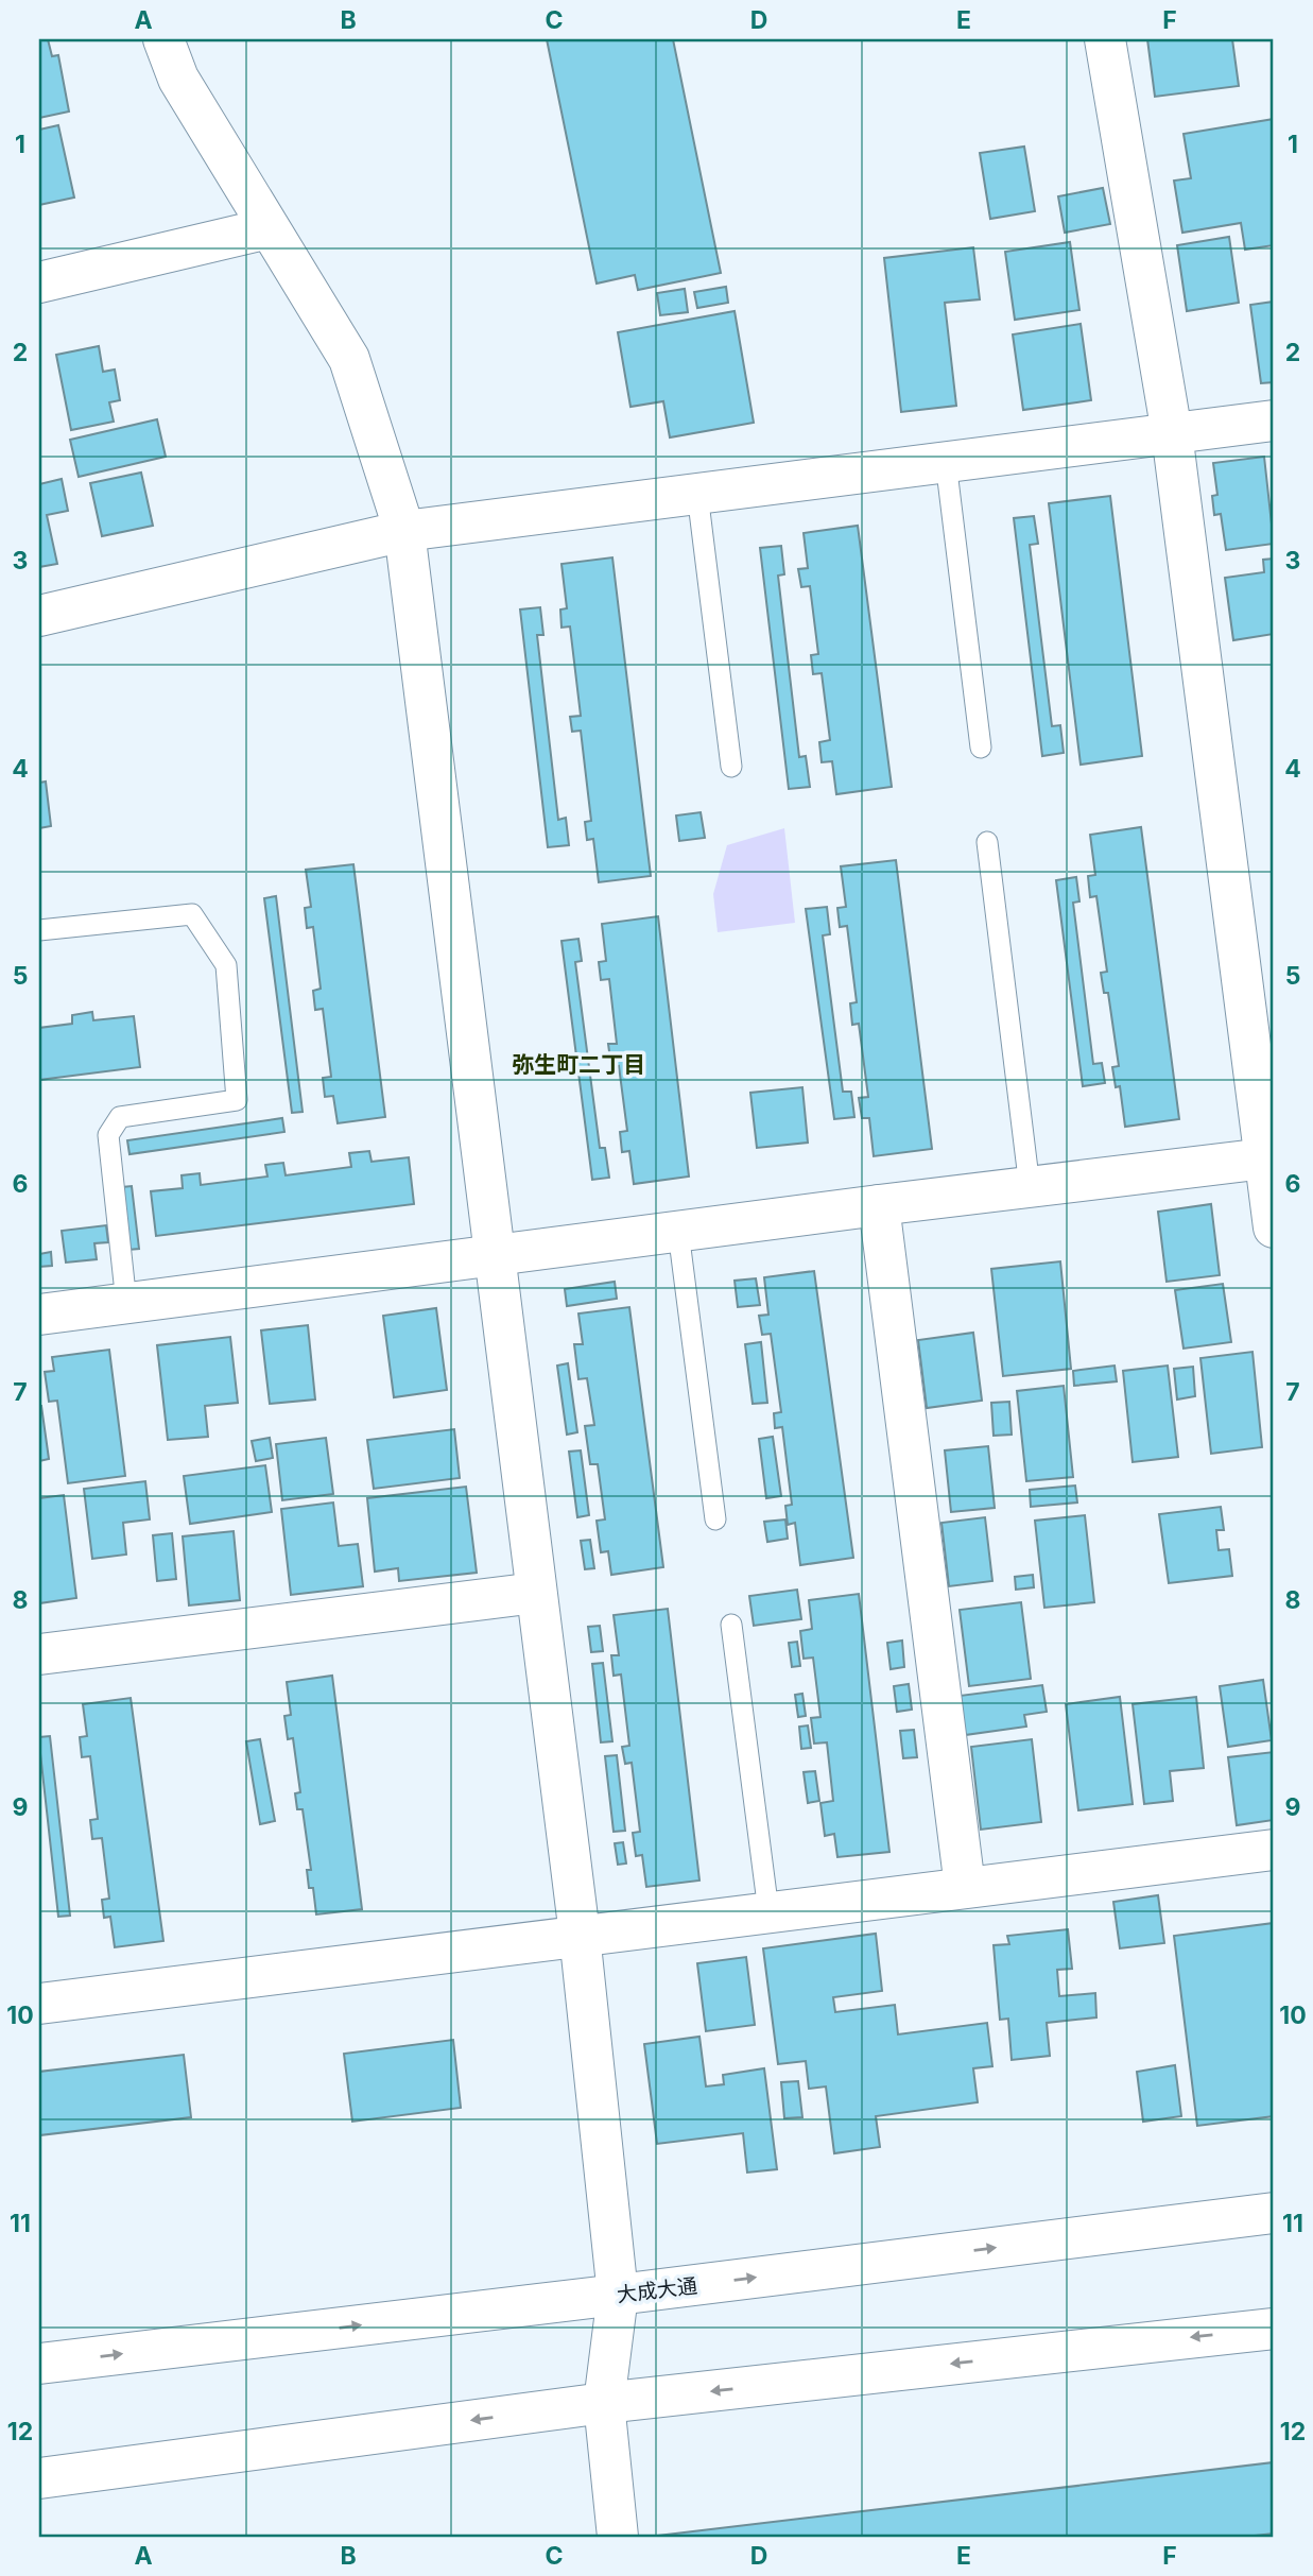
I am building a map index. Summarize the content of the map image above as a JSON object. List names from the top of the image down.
{
  "streets": {
    "street": ["大成大通"]
  },
  "districts": ["弥生町二丁目"],
  "grid": {
    "columns": [
      "A",
      "B",
      "C",
      "D",
      "E",
      "F"
    ],
    "rows": [
      "1",
      "2",
      "3",
      "4",
      "5",
      "6",
      "7",
      "8",
      "9",
      "10",
      "11",
      "12"
    ]
  }
}
